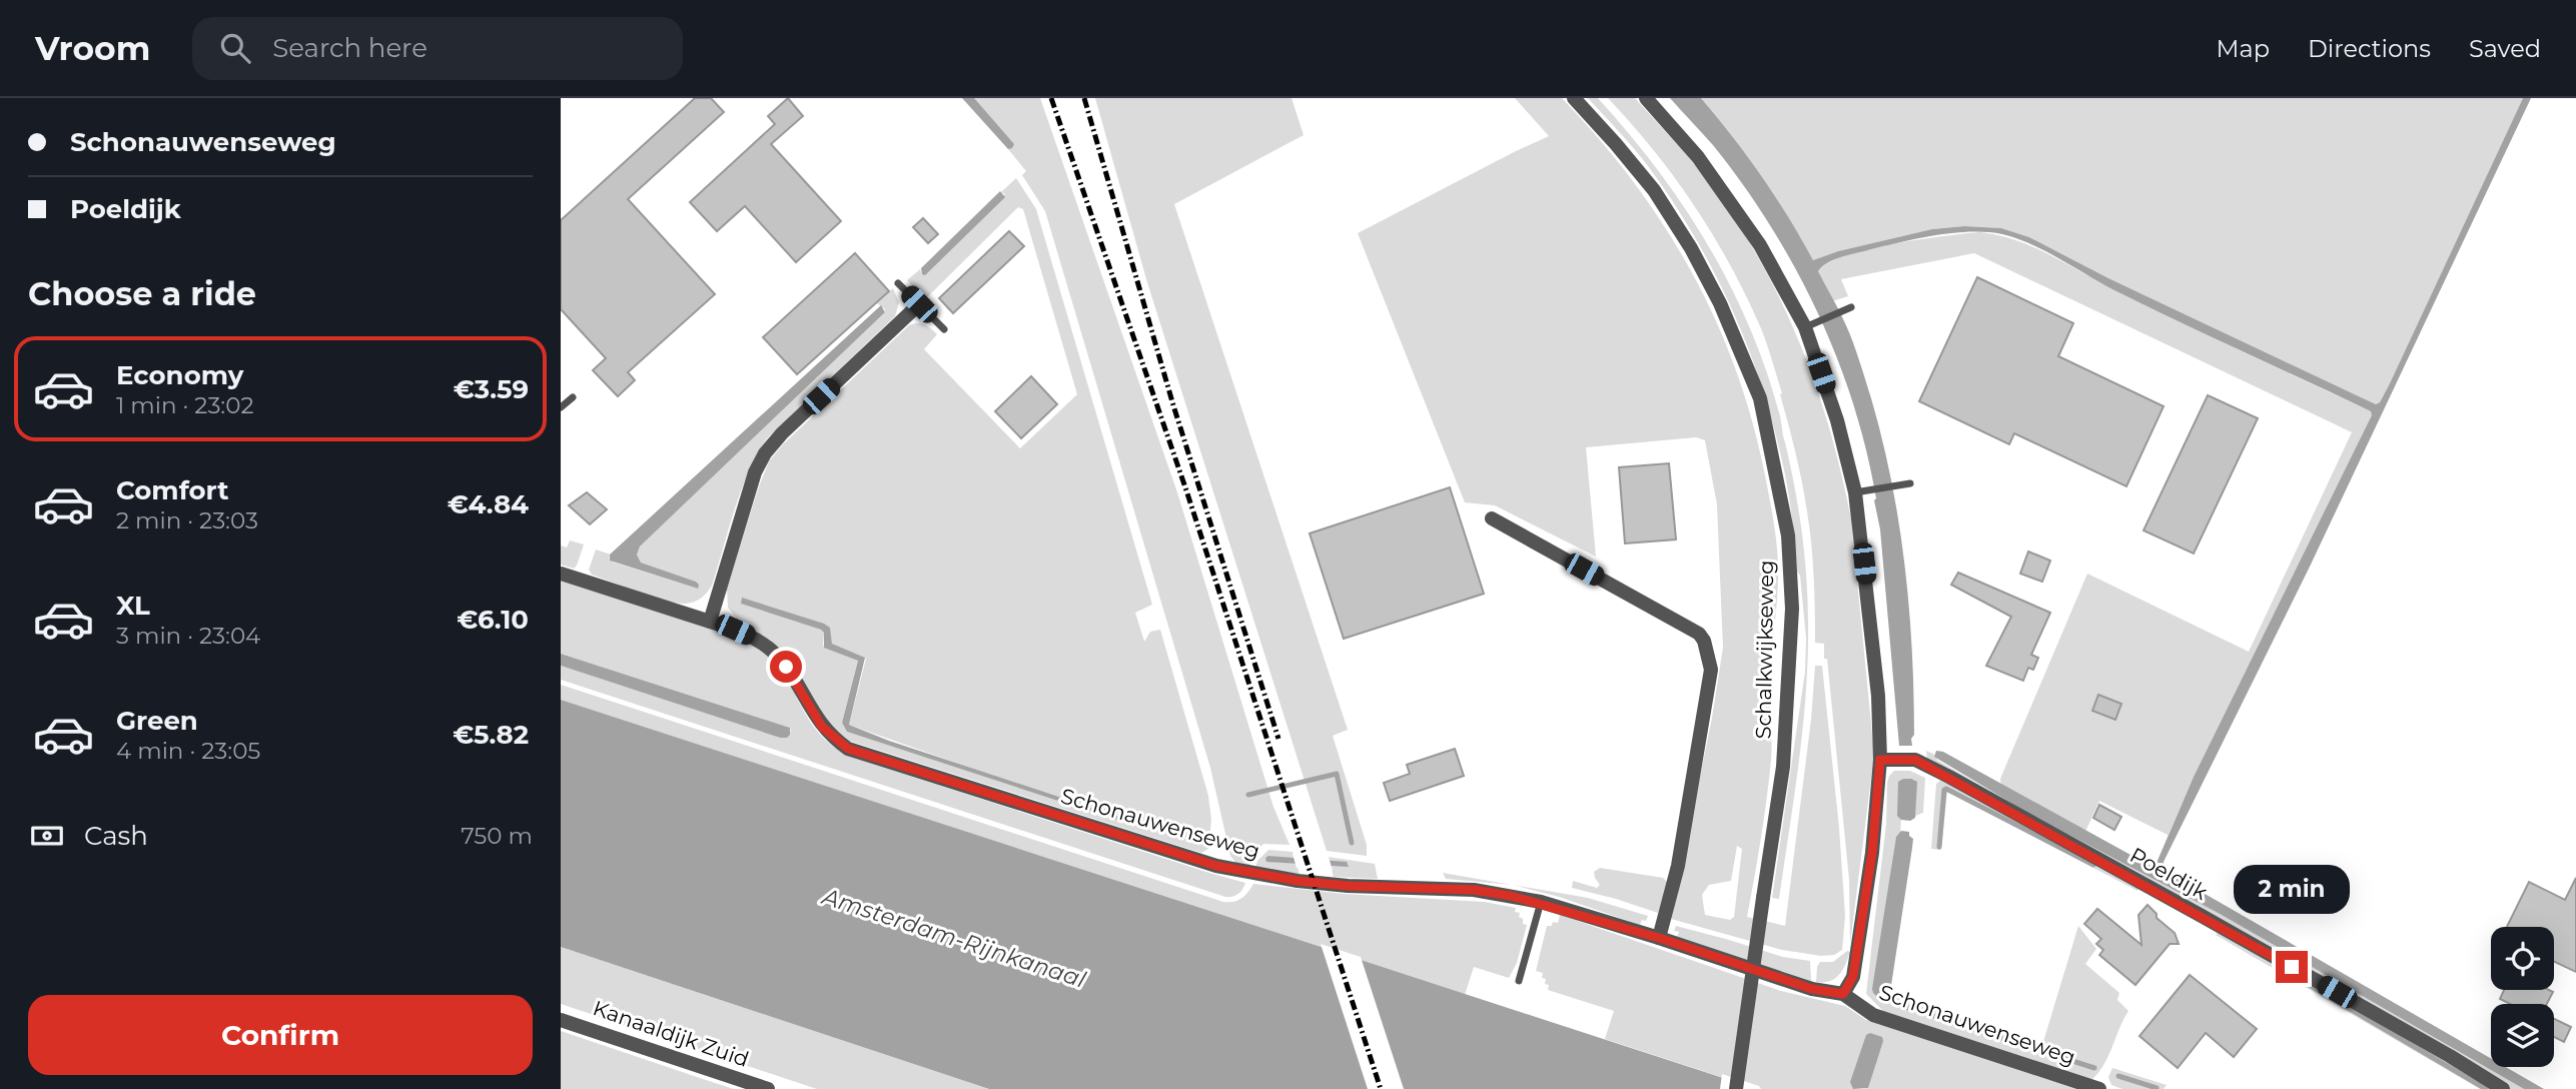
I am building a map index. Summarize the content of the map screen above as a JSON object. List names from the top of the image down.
{
  "streets": {
    "street": [
      "Schalkwijkseweg",
      "Schonauwenseweg",
      "Poeldijk",
      "Kanaaldijk Zuid"
    ]
  },
  "crossings": [
    ["Schonauwenseweg", "Poeldijk"]
  ],
  "water": ["Amsterdam-Rijnkanaal"],
  "page": {
    "header": "Vroom",
    "search": "Search here",
    "nav": ["Map", "Directions", "Saved"],
    "banner": ["Schonauwenseweg", "Poeldijk"],
    "heading": "Choose a ride",
    "list": [
      {
        "name": "Economy",
        "note": "1 min · 23:02",
        "value": "€3.59"
      },
      {
        "name": "Comfort",
        "note": "2 min · 23:03",
        "value": "€4.84"
      },
      {
        "name": "XL",
        "note": "3 min · 23:04",
        "value": "€6.10"
      },
      {
        "name": "Green",
        "note": "4 min · 23:05",
        "value": "€5.82"
      }
    ],
    "pay": ["Cash", "750 m"],
    "bubble": "2 min",
    "buttons": "Confirm"
  }
}
